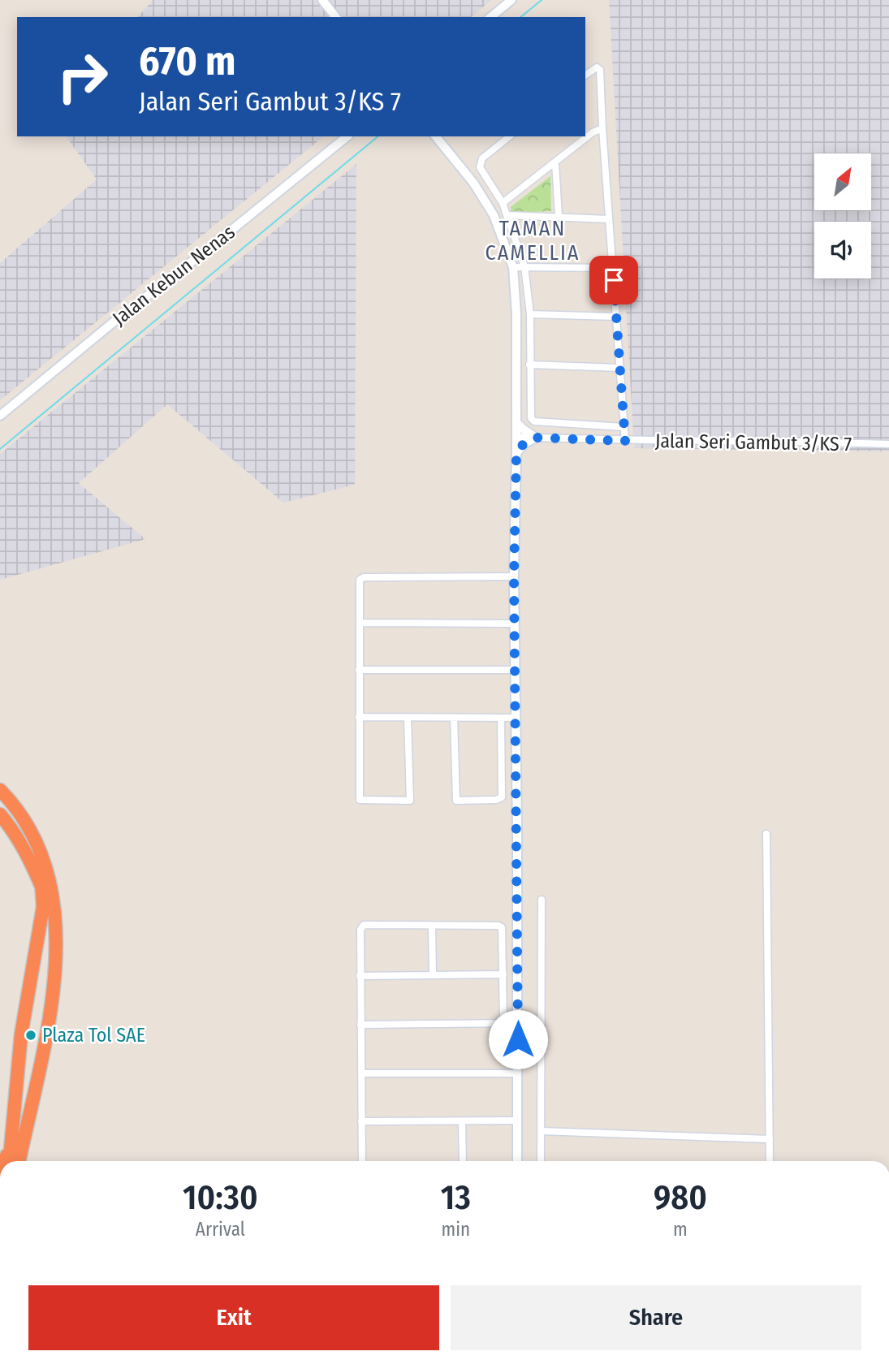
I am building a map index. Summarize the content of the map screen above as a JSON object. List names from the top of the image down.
{
  "streets": {
    "street": ["Jalan Kebun Nenas", "Jalan Seri Gambut 3/KS 7"]
  },
  "districts": ["TAMAN CAMELLIA"],
  "places": ["Plaza Tol SAE"],
  "north": "top right",
  "page": {
    "turn": ["670 m", "Jalan Seri Gambut 3/KS 7"],
    "eta": [
      "10:30",
      "Arrival",
      "13",
      "min",
      "980",
      "m"
    ],
    "buttons": ["Exit", "Share"]
  }
}
